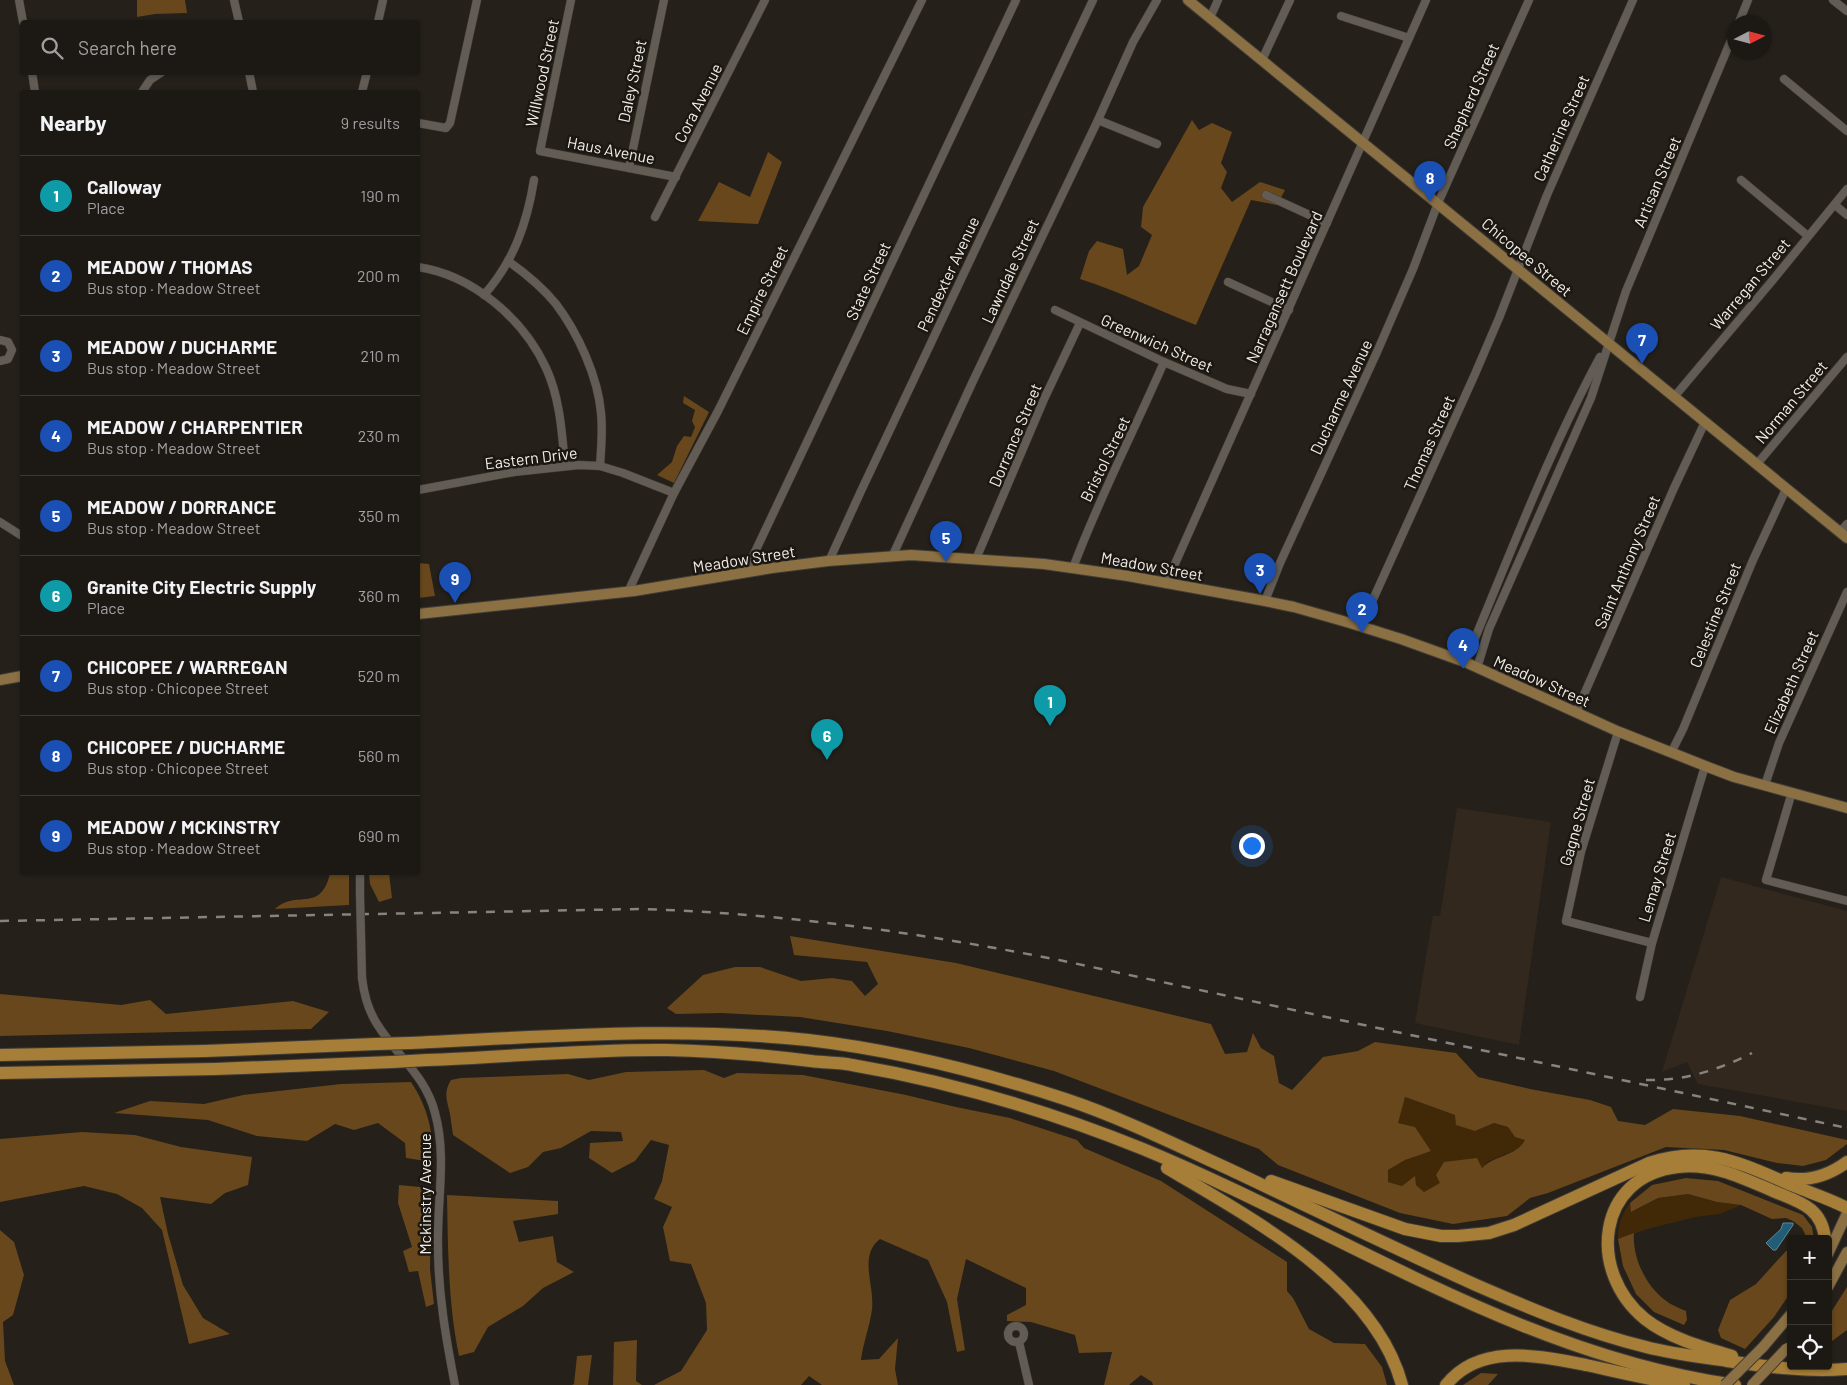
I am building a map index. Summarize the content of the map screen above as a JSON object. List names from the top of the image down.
{
  "streets": {
    "main road": ["Chicopee Street", "Meadow Street"],
    "street": [
      "Willwood Street",
      "Daley Street",
      "Shepherd Street",
      "Cora Avenue",
      "Catherine Street",
      "Haus Avenue",
      "Artisan Street",
      "Lawndale Street",
      "Pendexter Avenue",
      "State Street",
      "Warregan Street",
      "Narragansett Boulevard",
      "Empire Street",
      "Greenwich Street",
      "Ducharme Avenue",
      "Norman Street",
      "Dorrance Street",
      "Thomas Street",
      "Eastern Drive",
      "Bristol Street",
      "Saint Anthony Street",
      "Celestine Street",
      "Elizabeth Street",
      "Gagne Street",
      "Lemay Street",
      "Mckinstry Avenue"
    ]
  },
  "crossings": [
    ["Willwood Street", "Haus Avenue"],
    ["Daley Street", "Haus Avenue"],
    ["Shepherd Street", "Chicopee Street"],
    ["Shepherd Street", "Ducharme Avenue"],
    ["Cora Avenue", "Haus Avenue"],
    ["Catherine Street", "Chicopee Street"],
    ["Catherine Street", "Thomas Street"],
    ["Artisan Street", "Chicopee Street"],
    ["Chicopee Street", "Warregan Street"],
    ["Chicopee Street", "Narragansett Boulevard"],
    ["Chicopee Street", "Ducharme Avenue"],
    ["Chicopee Street", "Norman Street"],
    ["Chicopee Street", "Thomas Street"],
    ["Chicopee Street", "Saint Anthony Street"],
    ["Chicopee Street", "Celestine Street"],
    ["Lawndale Street", "Meadow Street"],
    ["Pendexter Avenue", "Meadow Street"],
    ["State Street", "Meadow Street"],
    ["Narragansett Boulevard", "Greenwich Street"],
    ["Narragansett Boulevard", "Meadow Street"],
    ["Empire Street", "Eastern Drive"],
    ["Empire Street", "Meadow Street"],
    ["Greenwich Street", "Dorrance Street"],
    ["Greenwich Street", "Bristol Street"],
    ["Ducharme Avenue", "Meadow Street"],
    ["Dorrance Street", "Meadow Street"],
    ["Thomas Street", "Meadow Street"],
    ["Bristol Street", "Meadow Street"],
    ["Meadow Street", "Saint Anthony Street"],
    ["Meadow Street", "Celestine Street"],
    ["Meadow Street", "Elizabeth Street"],
    ["Meadow Street", "Gagne Street"],
    ["Meadow Street", "Lemay Street"],
    ["Gagne Street", "Lemay Street"]
  ],
  "north": "right",
  "page": {
    "search": "Search here",
    "heading": ["Nearby", "9 results"],
    "list": [
      {
        "mark": "1",
        "name": "Calloway",
        "note": "Place",
        "value": "190 m"
      },
      {
        "mark": "2",
        "name": "MEADOW / THOMAS",
        "note": "Bus stop · Meadow Street",
        "value": "200 m"
      },
      {
        "mark": "3",
        "name": "MEADOW / DUCHARME",
        "note": "Bus stop · Meadow Street",
        "value": "210 m"
      },
      {
        "mark": "4",
        "name": "MEADOW / CHARPENTIER",
        "note": "Bus stop · Meadow Street",
        "value": "230 m"
      },
      {
        "mark": "5",
        "name": "MEADOW / DORRANCE",
        "note": "Bus stop · Meadow Street",
        "value": "350 m"
      },
      {
        "mark": "6",
        "name": "Granite City Electric Supply",
        "note": "Place",
        "value": "360 m"
      },
      {
        "mark": "7",
        "name": "CHICOPEE / WARREGAN",
        "note": "Bus stop · Chicopee Street",
        "value": "520 m"
      },
      {
        "mark": "8",
        "name": "CHICOPEE / DUCHARME",
        "note": "Bus stop · Chicopee Street",
        "value": "560 m"
      },
      {
        "mark": "9",
        "name": "MEADOW / MCKINSTRY",
        "note": "Bus stop · Meadow Street",
        "value": "690 m"
      }
    ],
    "pins": [
      "8",
      "7",
      "5",
      "3",
      "9",
      "2",
      "4",
      "1",
      "6"
    ],
    "map_buttons": ["+", "−"]
  }
}
